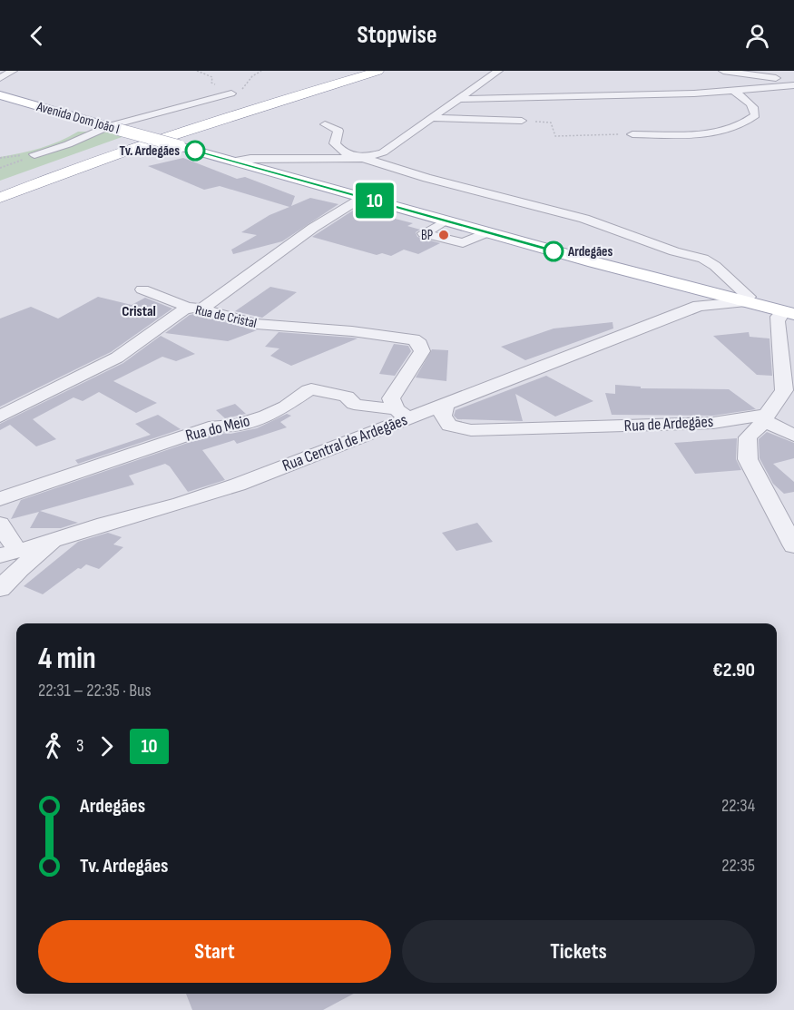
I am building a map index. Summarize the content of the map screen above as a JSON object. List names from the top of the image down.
{
  "streets": {
    "main road": ["Avenida Dom João I"],
    "street": [
      "Rua de Cristal",
      "Rua de Ardegães",
      "Rua do Meio",
      "Rua Central de Ardegães"
    ]
  },
  "crossings": [
    ["Avenida Dom João I", "Rua Central de Ardegães"],
    ["Rua de Cristal", "Rua de Ardegães"],
    ["Rua de Cristal", "Rua do Meio"],
    ["Rua de Cristal", "Rua Central de Ardegães"],
    ["Rua de Ardegães", "Rua do Meio"],
    ["Rua de Ardegães", "Rua Central de Ardegães"],
    ["Rua do Meio", "Rua Central de Ardegães"]
  ],
  "districts": ["Cristal"],
  "places": ["Tv. Ardegães", "BP", "Ardegães"],
  "lines": ["bus line 10"],
  "page": {
    "header": "Stopwise",
    "on_map": "10",
    "heading": ["4 min", "22:31 – 22:35 · Bus", "€2.90"],
    "legs": ["3", "10"],
    "list": [
      {
        "name": "Ardegães",
        "value": "22:34"
      },
      {
        "name": "Tv. Ardegães",
        "value": "22:35"
      }
    ],
    "buttons": ["Start", "Tickets"]
  }
}
